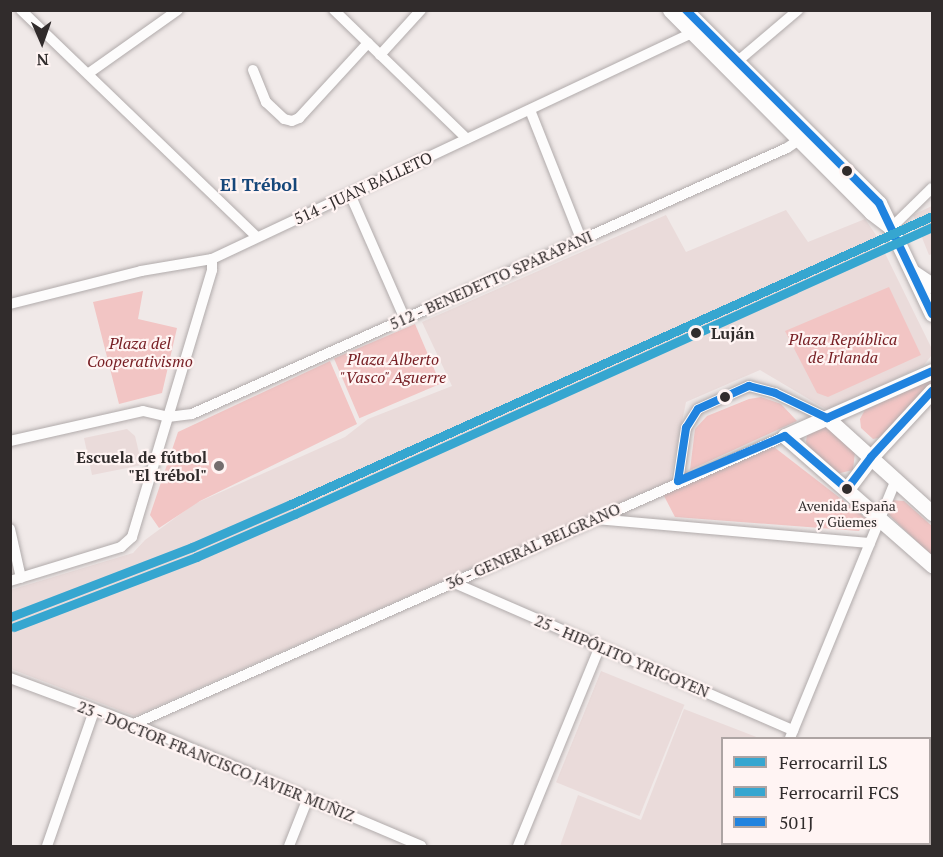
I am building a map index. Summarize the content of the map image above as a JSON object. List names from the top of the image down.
{
  "streets": {
    "main road": ["36 - GENERAL BELGRANO"],
    "street": [
      "514 - JUAN BALLETO",
      "512 - BENEDETTO SPARAPANI",
      "25 - HIPÓLITO YRIGOYEN",
      "23 - DOCTOR FRANCISCO JAVIER MUÑIZ"
    ]
  },
  "crossings": [
    ["36 - GENERAL BELGRANO", "25 - HIPÓLITO YRIGOYEN"],
    ["36 - GENERAL BELGRANO", "23 - DOCTOR FRANCISCO JAVIER MUÑIZ"]
  ],
  "districts": ["El Trébol"],
  "parks": ["Plaza República de Irlanda", "Plaza del Cooperativismo", "Plaza Alberto \"Vasco\" Aguerre"],
  "places": ["Luján", "Escuela de fútbol \"El trébol\"", "Avenida España y Güemes"],
  "lines": ["transit line 501J", "rail line LS", "rail line FCS"],
  "legend": ["Ferrocarril LS", "Ferrocarril FCS", "501J"],
  "north": "bottom"
}
